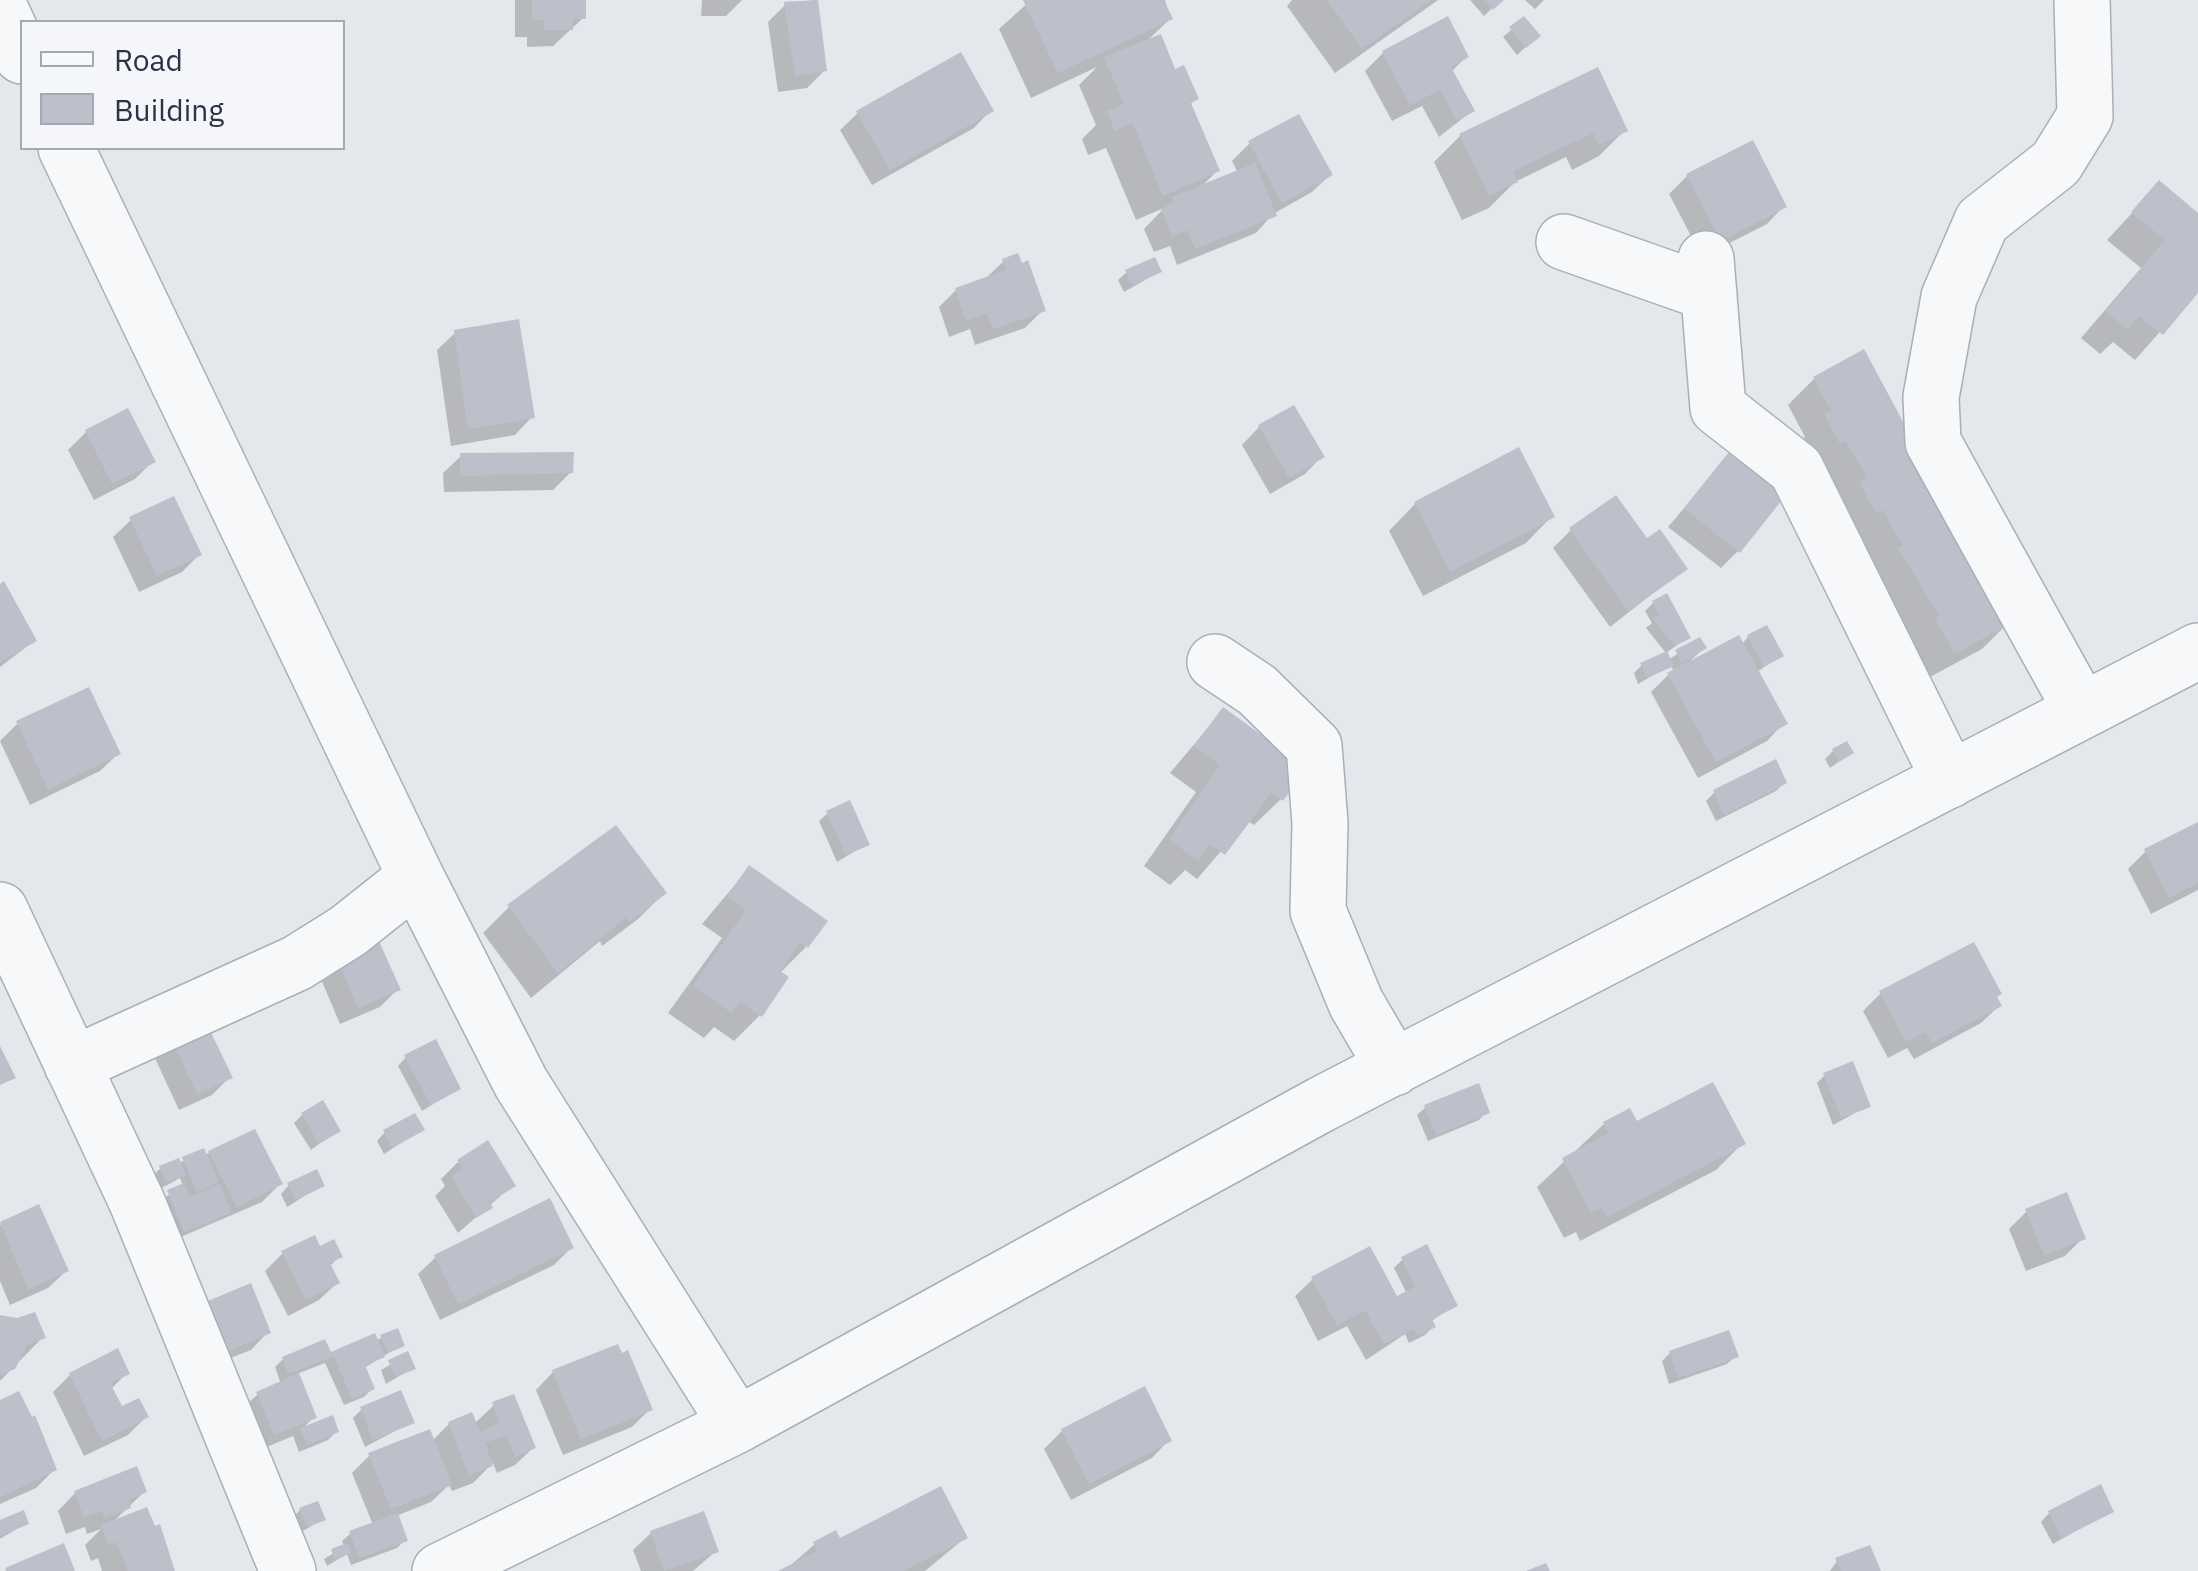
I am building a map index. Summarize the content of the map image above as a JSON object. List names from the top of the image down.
{
  "legend": ["Road", "Building"]
}
